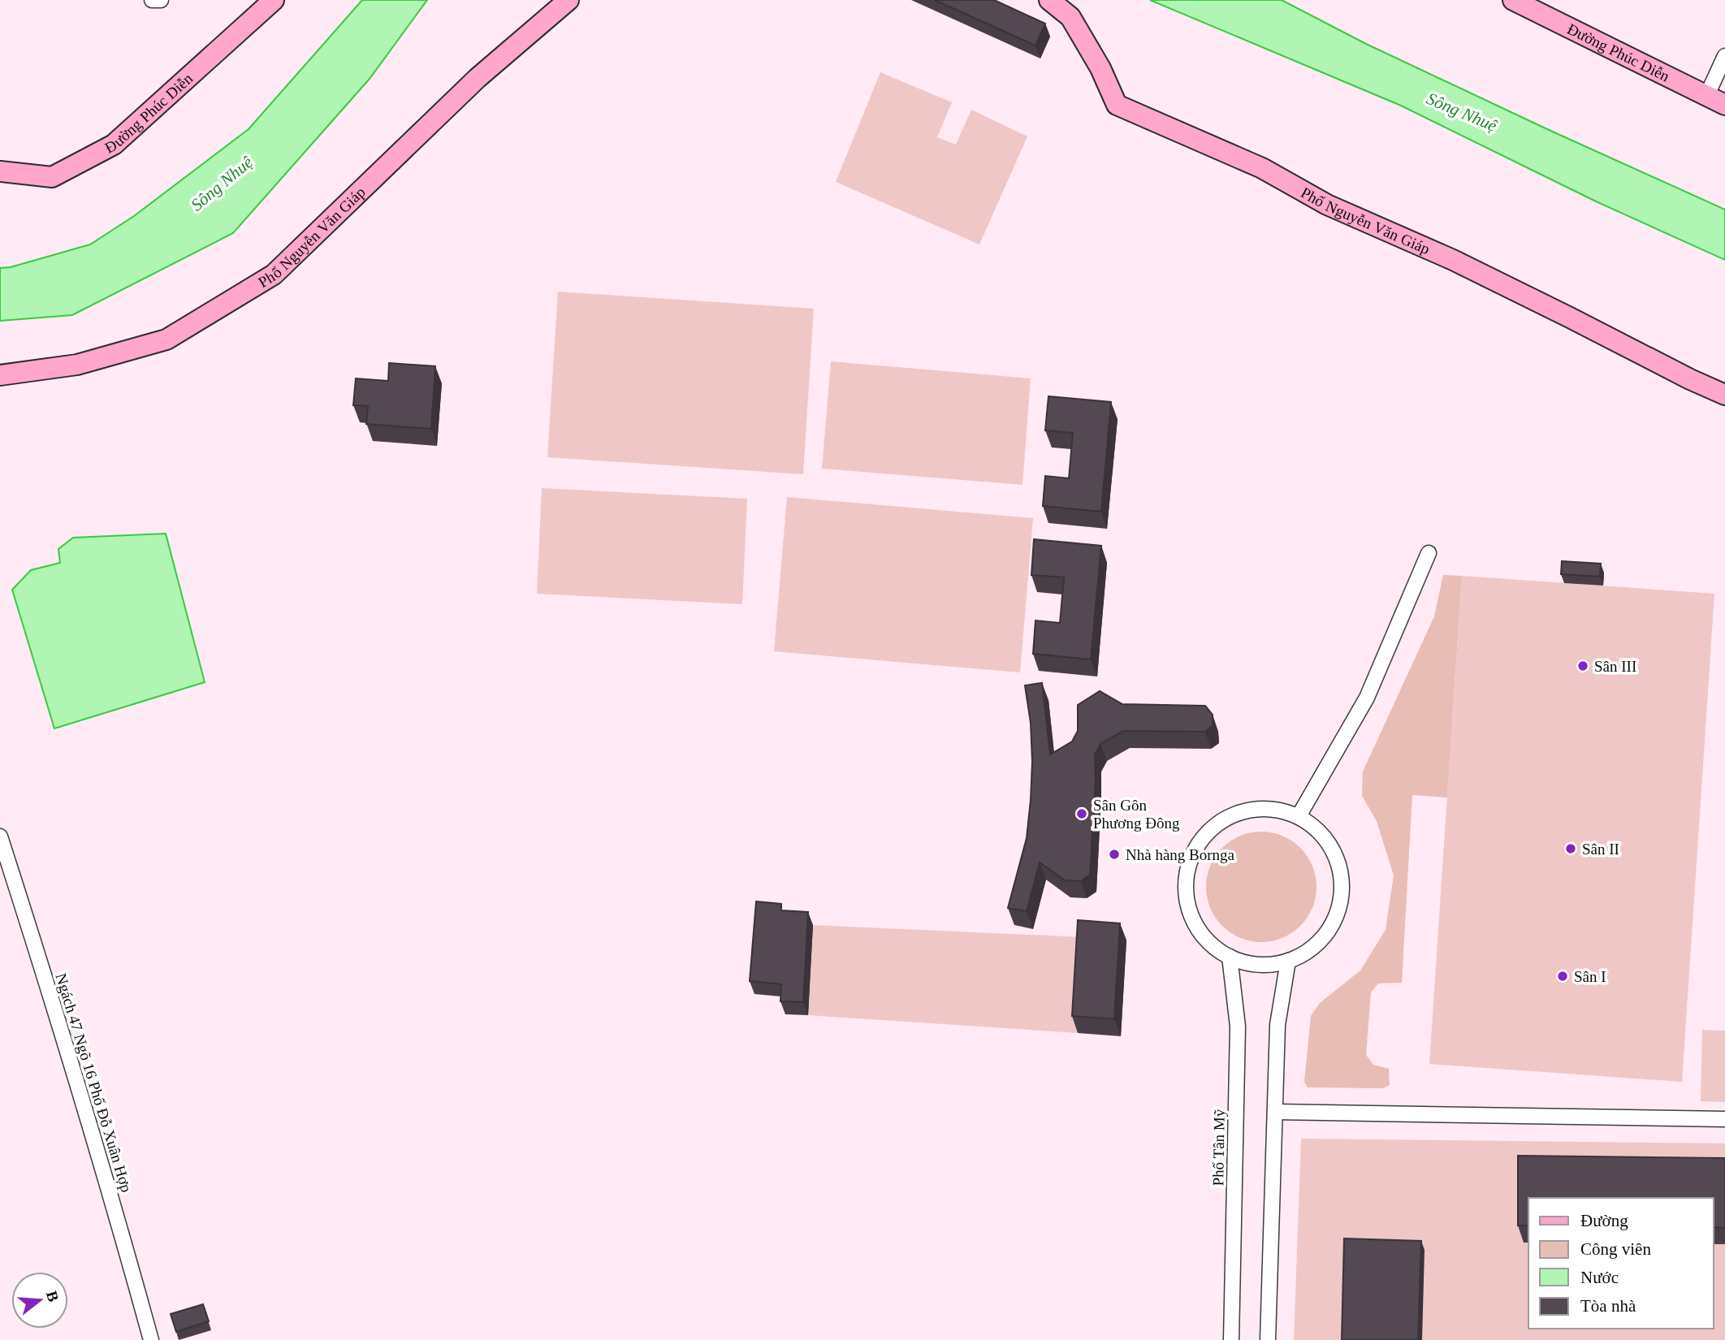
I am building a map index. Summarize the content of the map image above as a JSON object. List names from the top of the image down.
{
  "streets": {
    "street": [
      "Đường Phúc Diễn",
      "Phố Nguyễn Văn Giáp",
      "Ngách 47 Ngõ 16 Phố Đỗ Xuân Hợp",
      "Phố Tân Mỹ"
    ]
  },
  "water": ["Sông Nhuệ"],
  "places": [
    "Sân III",
    "Sân Gôn Phương Đông",
    "Sân II",
    "Nhà hàng Bornga",
    "Sân I"
  ],
  "legend": [
    "Đường",
    "Công viên",
    "Nước",
    "Tòa nhà"
  ],
  "north": "right"
}
